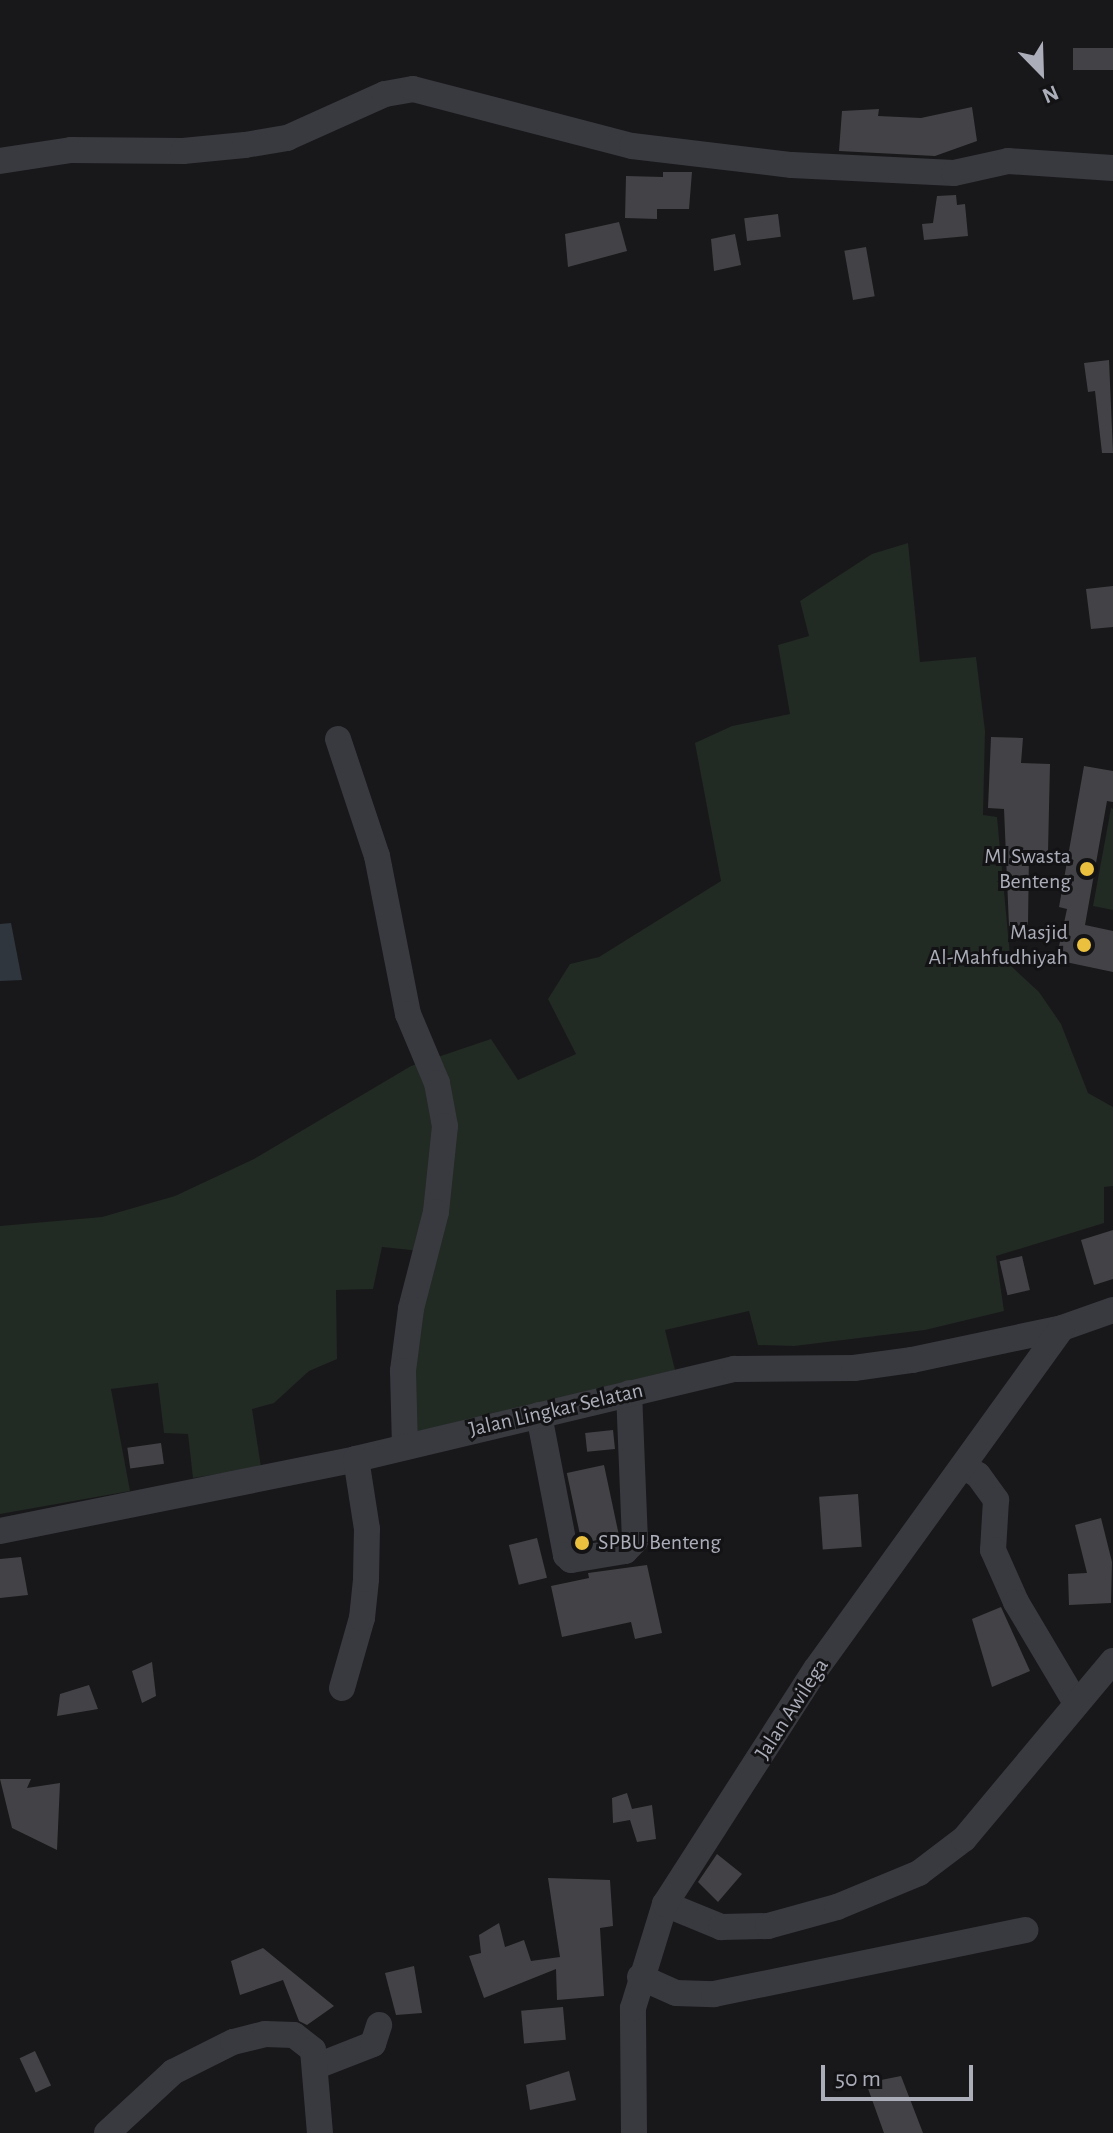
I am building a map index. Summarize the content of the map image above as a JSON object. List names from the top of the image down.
{
  "streets": {
    "street": ["Jalan Lingkar Selatan", "Jalan Awilega"]
  },
  "crossings": [
    ["Jalan Lingkar Selatan", "Jalan Awilega"]
  ],
  "places": ["MI Swasta Benteng", "Masjid Al-Mahfudhiyah", "SPBU Benteng"],
  "scale_bar": "50 m",
  "north": "bottom right"
}
